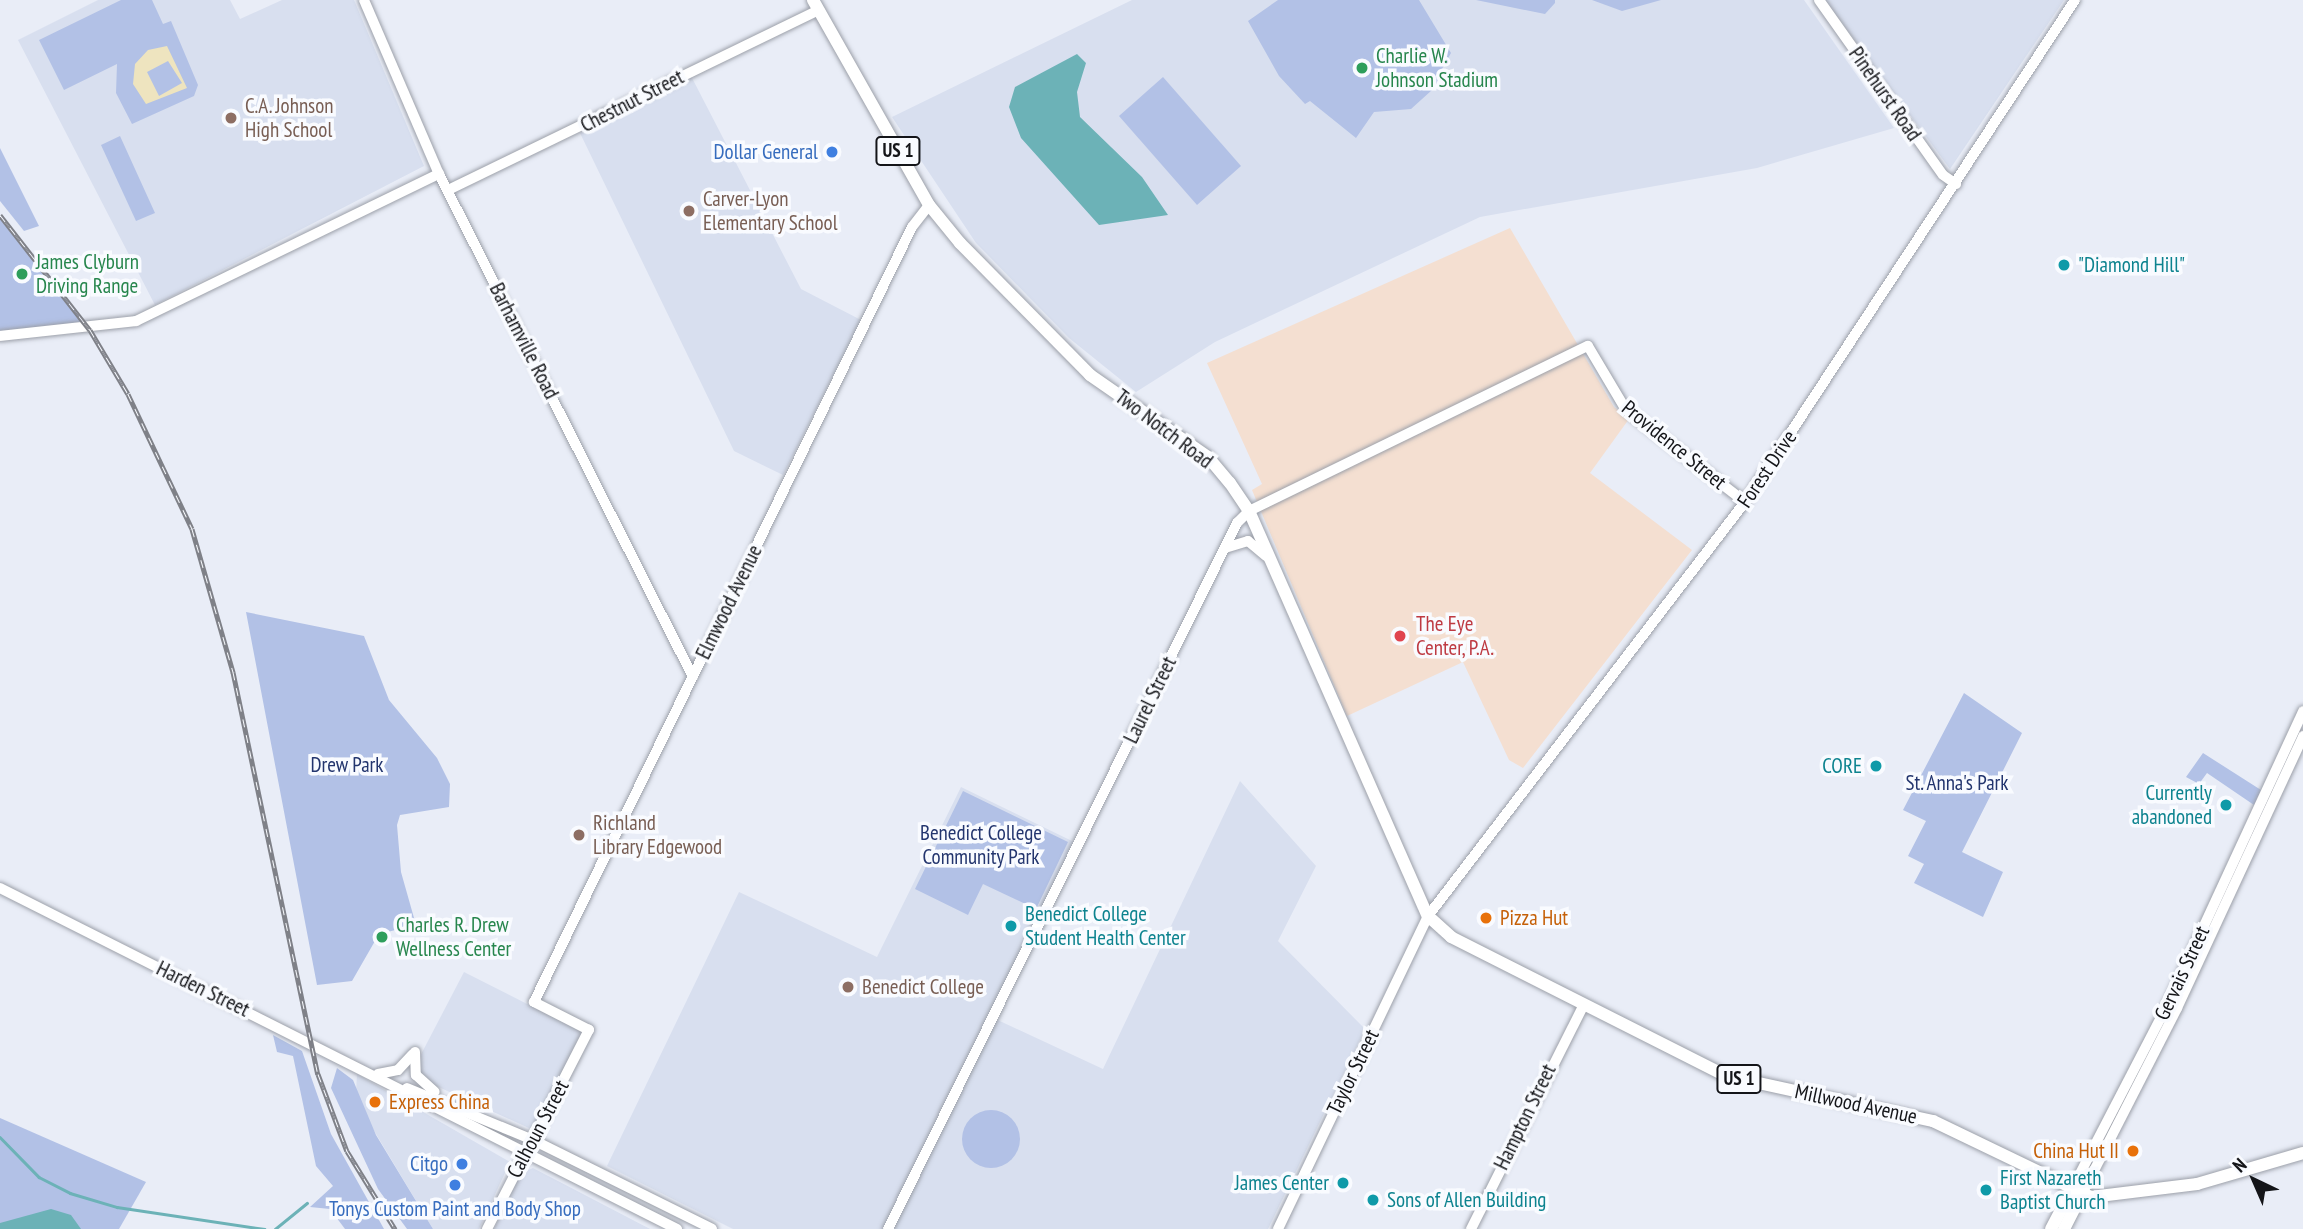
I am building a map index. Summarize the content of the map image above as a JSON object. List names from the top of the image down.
{
  "streets": {
    "main road": [
      "US 1",
      "Two Notch Road",
      "Gervais Street",
      "Millwood Avenue"
    ],
    "street": [
      "Pinehurst Road",
      "Chestnut Street",
      "Barhamville Road",
      "Providence Street",
      "Forest Drive",
      "Elmwood Avenue",
      "Laurel Street",
      "Harden Street",
      "Taylor Street",
      "Hampton Street",
      "Calhoun Street"
    ]
  },
  "crossings": [
    ["Pinehurst Road", "Forest Drive"],
    ["Chestnut Street", "Barhamville Road"],
    ["Chestnut Street", "Two Notch Road"],
    ["Barhamville Road", "Elmwood Avenue"],
    ["Two Notch Road", "Providence Street"],
    ["Two Notch Road", "Forest Drive"],
    ["Two Notch Road", "Elmwood Avenue"],
    ["Two Notch Road", "Laurel Street"],
    ["Two Notch Road", "Taylor Street"],
    ["Two Notch Road", "Millwood Avenue"],
    ["Providence Street", "Forest Drive"],
    ["Providence Street", "Laurel Street"],
    ["Forest Drive", "Taylor Street"],
    ["Forest Drive", "Millwood Avenue"],
    ["Elmwood Avenue", "Calhoun Street"],
    ["Gervais Street", "Millwood Avenue"],
    ["Harden Street", "Calhoun Street"],
    ["Taylor Street", "Millwood Avenue"],
    ["Millwood Avenue", "Hampton Street"]
  ],
  "parks": ["Drew Park", "St. Anna's Park", "Benedict College Community Park"],
  "places": [
    "Charlie W. Johnson Stadium",
    "C.A. Johnson High School",
    "Dollar General",
    "Carver-Lyon Elementary School",
    "\"Diamond Hill\"",
    "James Clyburn Driving Range",
    "The Eye Center, P.A.",
    "CORE",
    "Currently abandoned",
    "Richland Library Edgewood",
    "Pizza Hut",
    "Benedict College Student Health Center",
    "Charles R. Drew Wellness Center",
    "Benedict College",
    "Express China",
    "China Hut II",
    "Citgo",
    "James Center",
    "Tonys Custom Paint and Body Shop",
    "First Nazareth Baptist Church",
    "Sons of Allen Building"
  ],
  "north": "top left"
}
